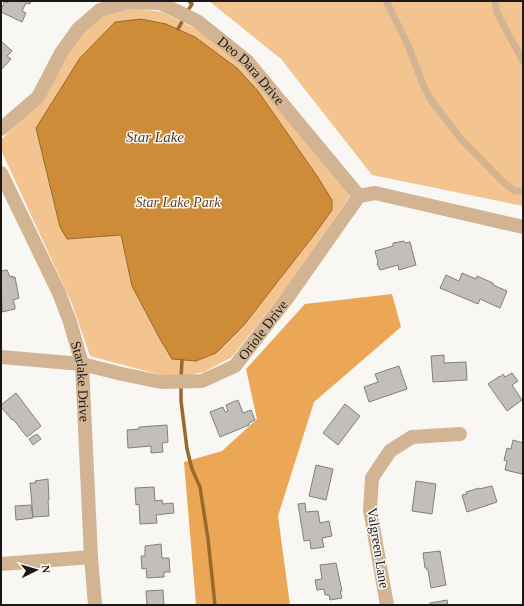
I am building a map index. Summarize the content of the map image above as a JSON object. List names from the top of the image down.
{
  "streets": {
    "street": [
      "Deo Dara Drive",
      "Oriole Drive",
      "Starlake Drive",
      "Valgreen Lane"
    ]
  },
  "crossings": [
    ["Deo Dara Drive", "Oriole Drive"],
    ["Oriole Drive", "Starlake Drive"]
  ],
  "water": ["Star Lake"],
  "parks": ["Star Lake Park"],
  "north": "right"
}
